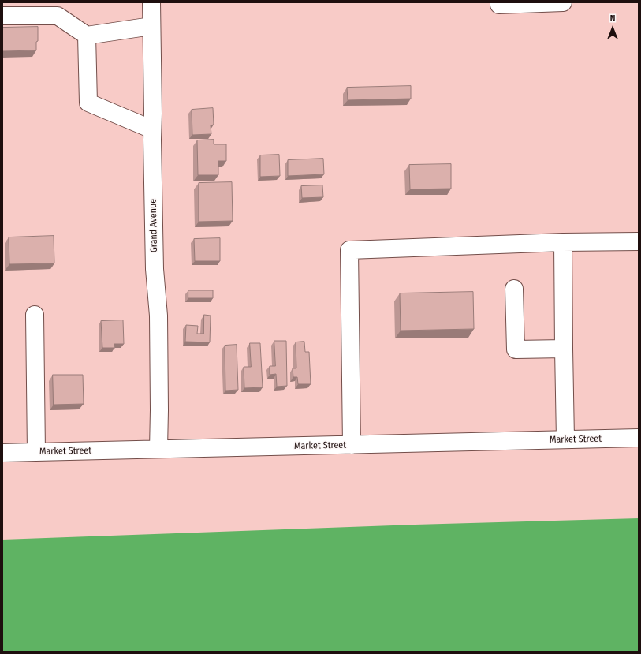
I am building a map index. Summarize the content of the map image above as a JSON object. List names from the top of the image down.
{
  "streets": {
    "street": ["Grand Avenue", "Market Street"]
  },
  "crossings": [
    ["Grand Avenue", "Market Street"]
  ],
  "north": "top"
}
